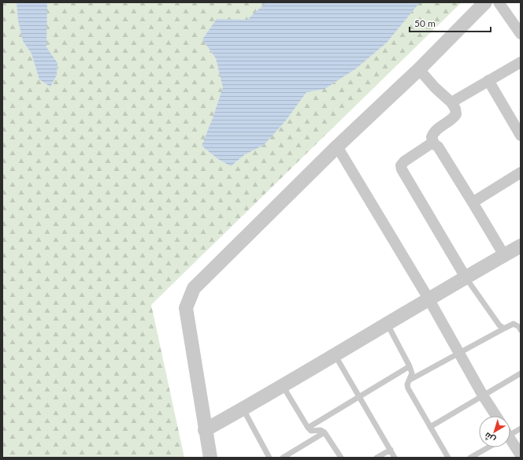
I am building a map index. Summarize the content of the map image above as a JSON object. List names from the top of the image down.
{
  "scale_bar": "50 m",
  "north": "bottom left"
}
